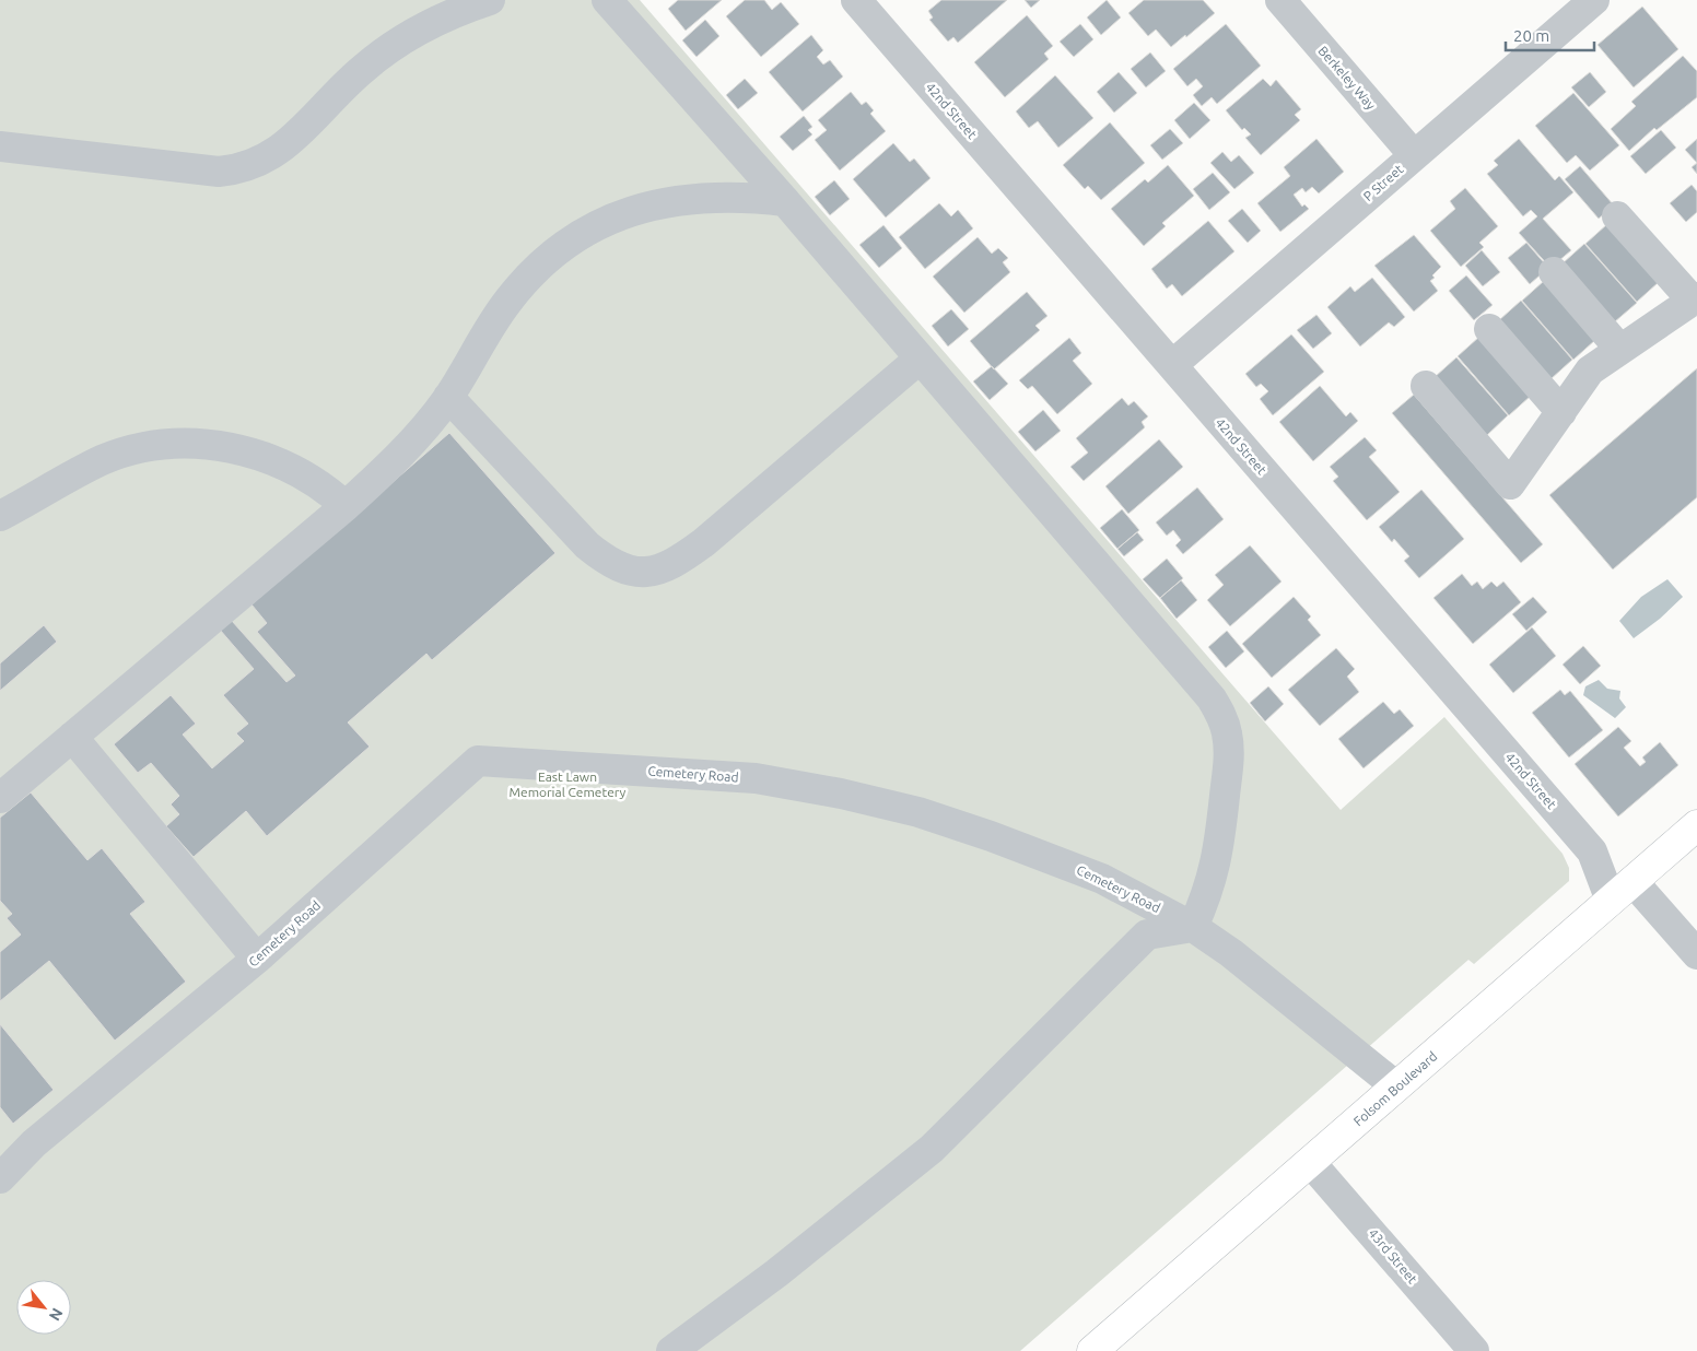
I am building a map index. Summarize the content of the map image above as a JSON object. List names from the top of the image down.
{
  "streets": {
    "main road": ["Folsom Boulevard"],
    "street": [
      "Berkeley Way",
      "42nd Street",
      "P Street",
      "Cemetery Road",
      "43rd Street"
    ]
  },
  "crossings": [
    ["Berkeley Way", "P Street"],
    ["42nd Street", "P Street"],
    ["42nd Street", "Folsom Boulevard"],
    ["Cemetery Road", "Folsom Boulevard"],
    ["Folsom Boulevard", "43rd Street"]
  ],
  "parks": ["East Lawn Memorial Cemetery"],
  "scale_bar": "20 m",
  "north": "bottom right"
}
